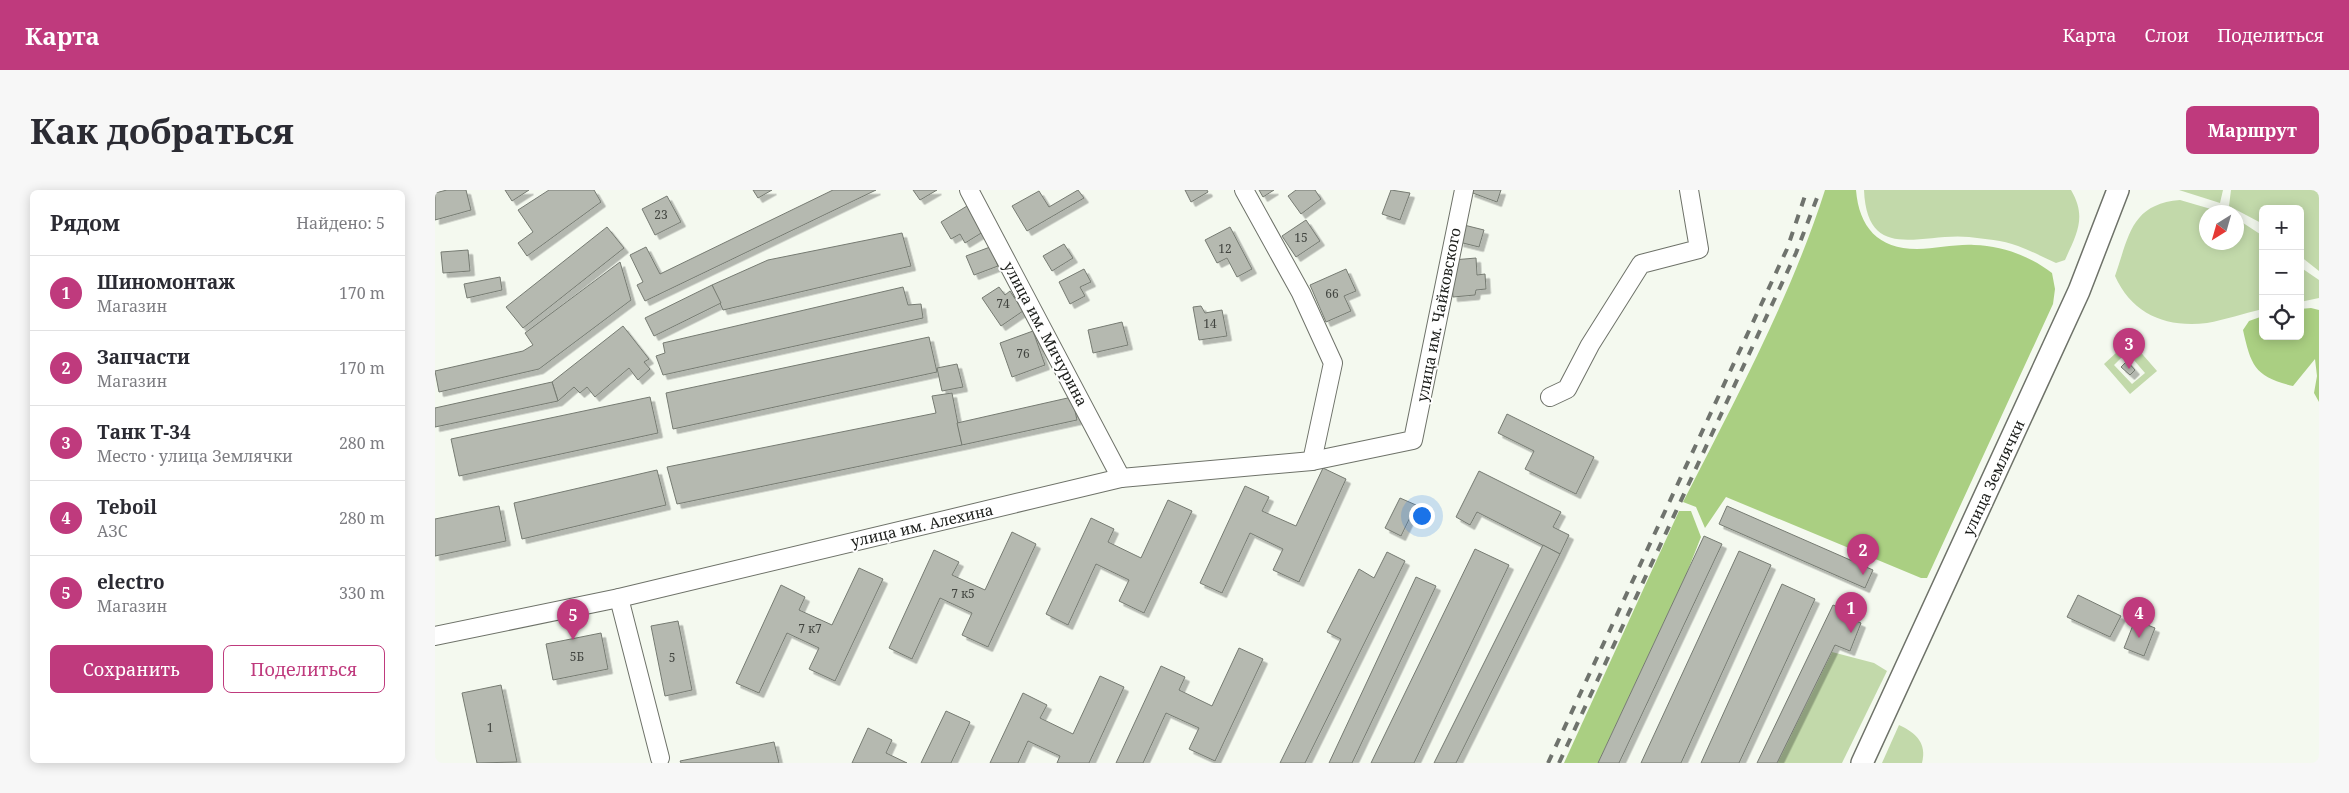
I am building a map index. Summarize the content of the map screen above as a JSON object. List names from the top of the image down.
{
  "streets": {
    "main road": ["улица Землячки"],
    "street": ["улица им. Чайковского", "улица им. Мичурина", "улица им. Алехина"]
  },
  "crossings": [
    ["улица им. Чайковского", "улица им. Алехина"],
    ["улица им. Мичурина", "улица им. Алехина"]
  ],
  "house_numbers": [
    "23",
    "15",
    "12",
    "66",
    "74",
    "14",
    "76",
    "7 к5",
    "7 к7",
    "5Б",
    "5",
    "1"
  ],
  "north": "bottom left",
  "page": {
    "header": "Карта",
    "nav": ["Карта", "Слои", "Поделиться"],
    "buttons": [
      "Маршрут",
      ["Сохранить", "Поделиться"]
    ],
    "title": "Как добраться",
    "heading": ["Рядом", "Найдено: 5"],
    "map_buttons": ["+", "−"],
    "list": [
      {
        "mark": "1",
        "name": "Шиномонтаж",
        "note": "Магазин",
        "value": "170 m"
      },
      {
        "mark": "2",
        "name": "Запчасти",
        "note": "Магазин",
        "value": "170 m"
      },
      {
        "mark": "3",
        "name": "Танк Т-34",
        "note": "Место · улица Землячки",
        "value": "280 m"
      },
      {
        "mark": "4",
        "name": "Teboil",
        "note": "АЗС",
        "value": "280 m"
      },
      {
        "mark": "5",
        "name": "electro",
        "note": "Магазин",
        "value": "330 m"
      }
    ],
    "pins": [
      "3",
      "2",
      "1",
      "4",
      "5"
    ]
  }
}
